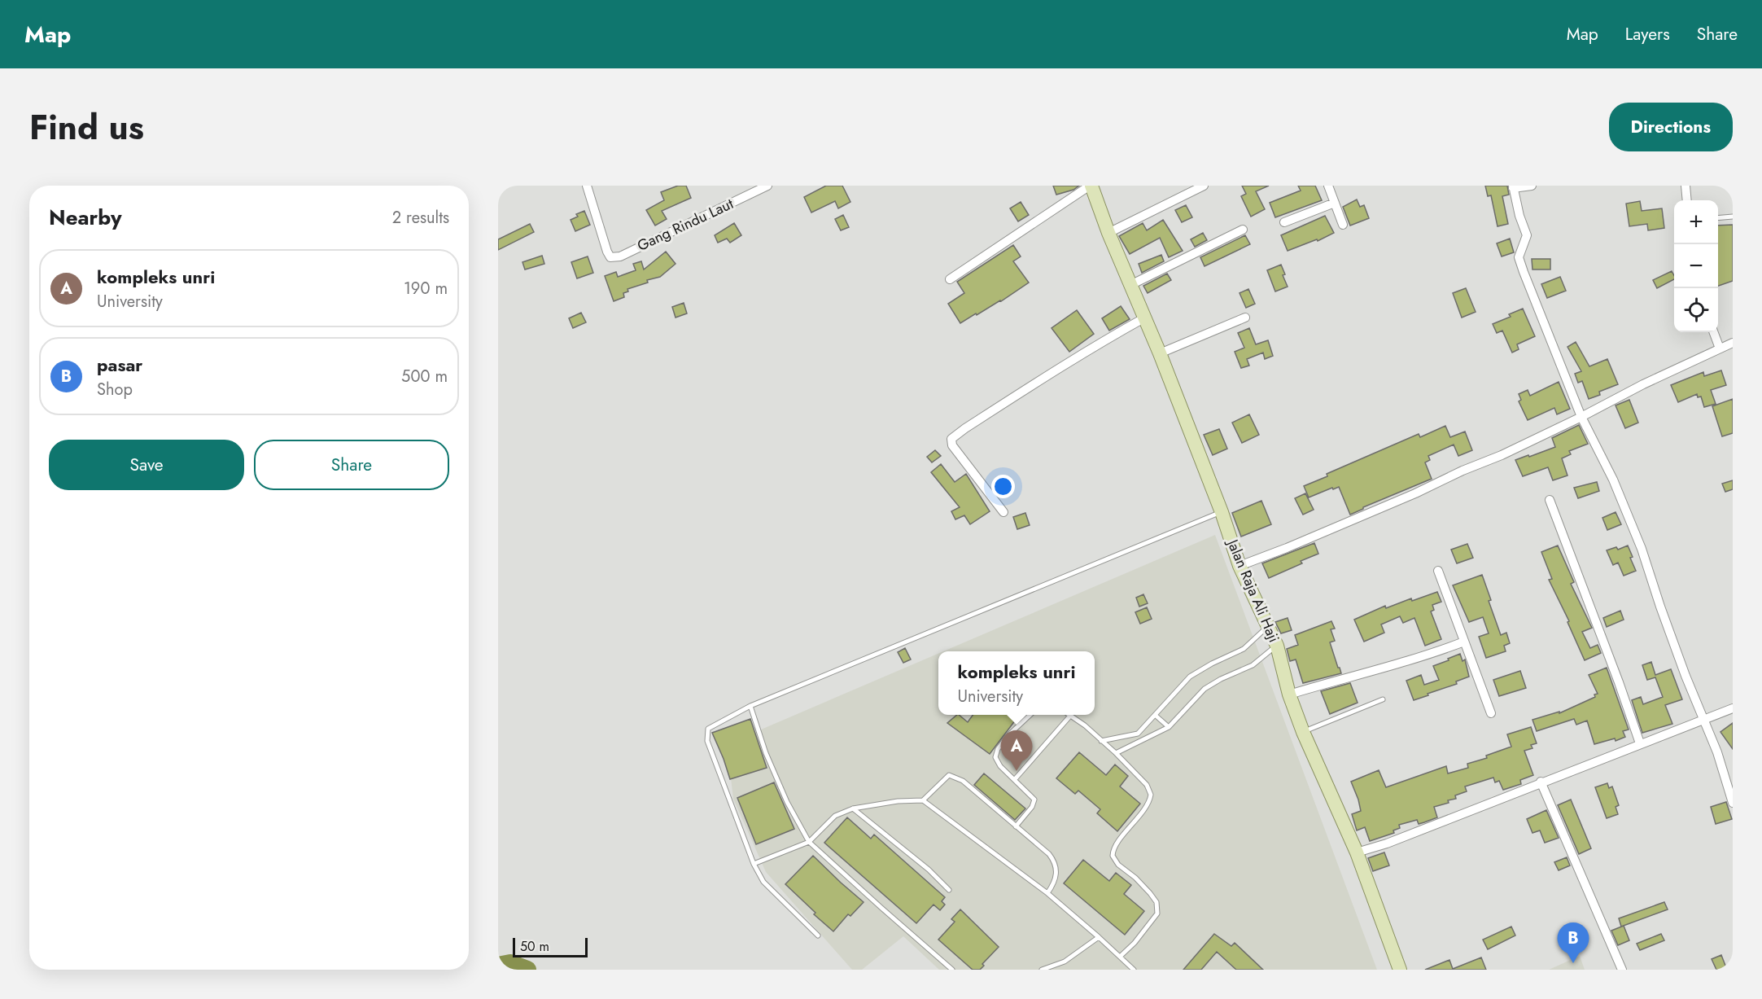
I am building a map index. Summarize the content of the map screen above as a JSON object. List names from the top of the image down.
{
  "streets": {
    "main road": ["Jalan Raja Ali Haji"],
    "street": ["Gang Rindu Laut"]
  },
  "scale_bar": "50 m",
  "page": {
    "header": "Map",
    "nav": ["Map", "Layers", "Share"],
    "title": "Find us",
    "buttons": [
      "Directions",
      ["Save", "Share"]
    ],
    "heading": ["Nearby", "2 results"],
    "map_buttons": ["+", "−"],
    "list": [
      {
        "mark": "A",
        "name": "kompleks unri",
        "note": "University",
        "value": "190 m"
      },
      {
        "mark": "B",
        "name": "pasar",
        "note": "Shop",
        "value": "500 m"
      }
    ],
    "popup": ["kompleks unri", "University"],
    "pins": ["A", "B"],
    "scale": "50 m"
  }
}
